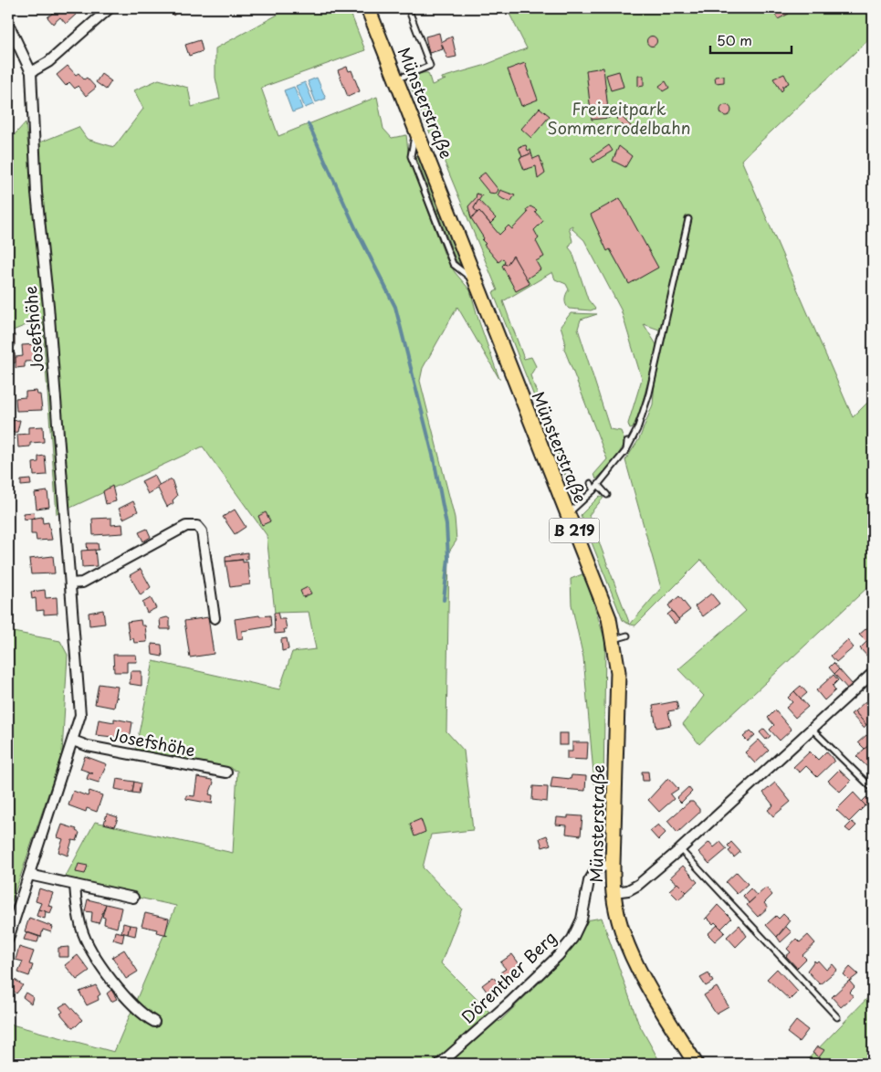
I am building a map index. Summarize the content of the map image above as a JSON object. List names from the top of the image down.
{
  "streets": {
    "main road": ["Münsterstraße", "B 219"],
    "street": ["Josefshöhe", "Dörenther Berg"]
  },
  "crossings": [
    ["Münsterstraße", "Dörenther Berg"]
  ],
  "parks": ["Freizeitpark Sommerrodelbahn"],
  "scale_bar": "50 m"
}
